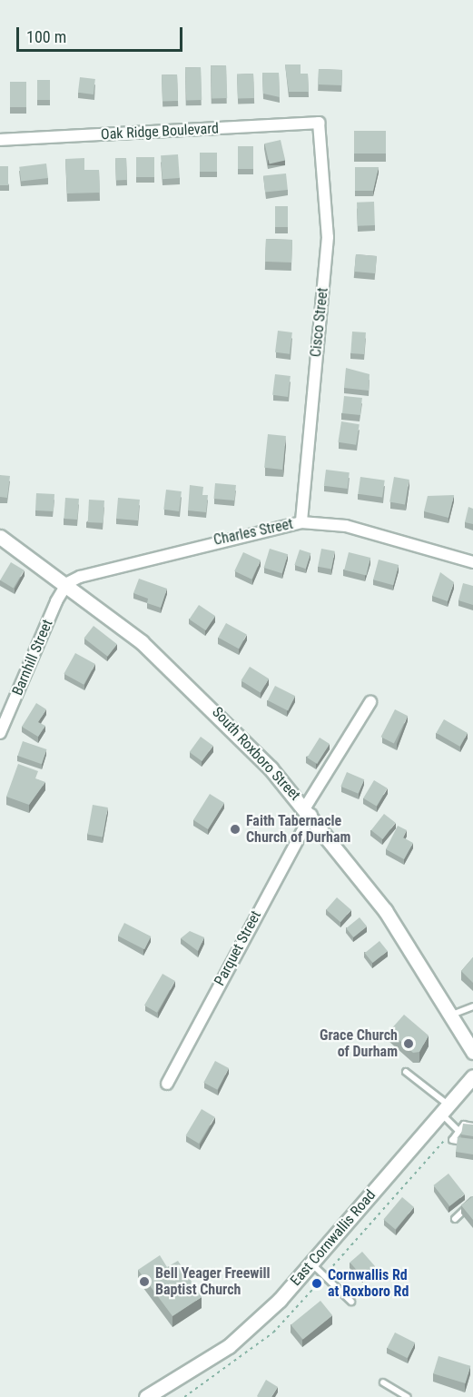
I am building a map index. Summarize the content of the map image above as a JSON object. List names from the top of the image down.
{
  "streets": {
    "street": [
      "Oak Ridge Boulevard",
      "Cisco Street",
      "Charles Street",
      "Barnhill Street",
      "South Roxboro Street",
      "Parquet Street",
      "East Cornwallis Road"
    ]
  },
  "crossings": [
    ["Oak Ridge Boulevard", "Cisco Street"],
    ["Cisco Street", "Charles Street"],
    ["Charles Street", "Barnhill Street"],
    ["Charles Street", "South Roxboro Street"],
    ["Barnhill Street", "South Roxboro Street"],
    ["South Roxboro Street", "Parquet Street"]
  ],
  "places": [
    "Faith Tabernacle Church of Durham",
    "Grace Church of Durham",
    "Bell Yeager Freewill Baptist Church",
    "Cornwallis Rd at Roxboro Rd"
  ],
  "scale_bar": "100 m"
}
